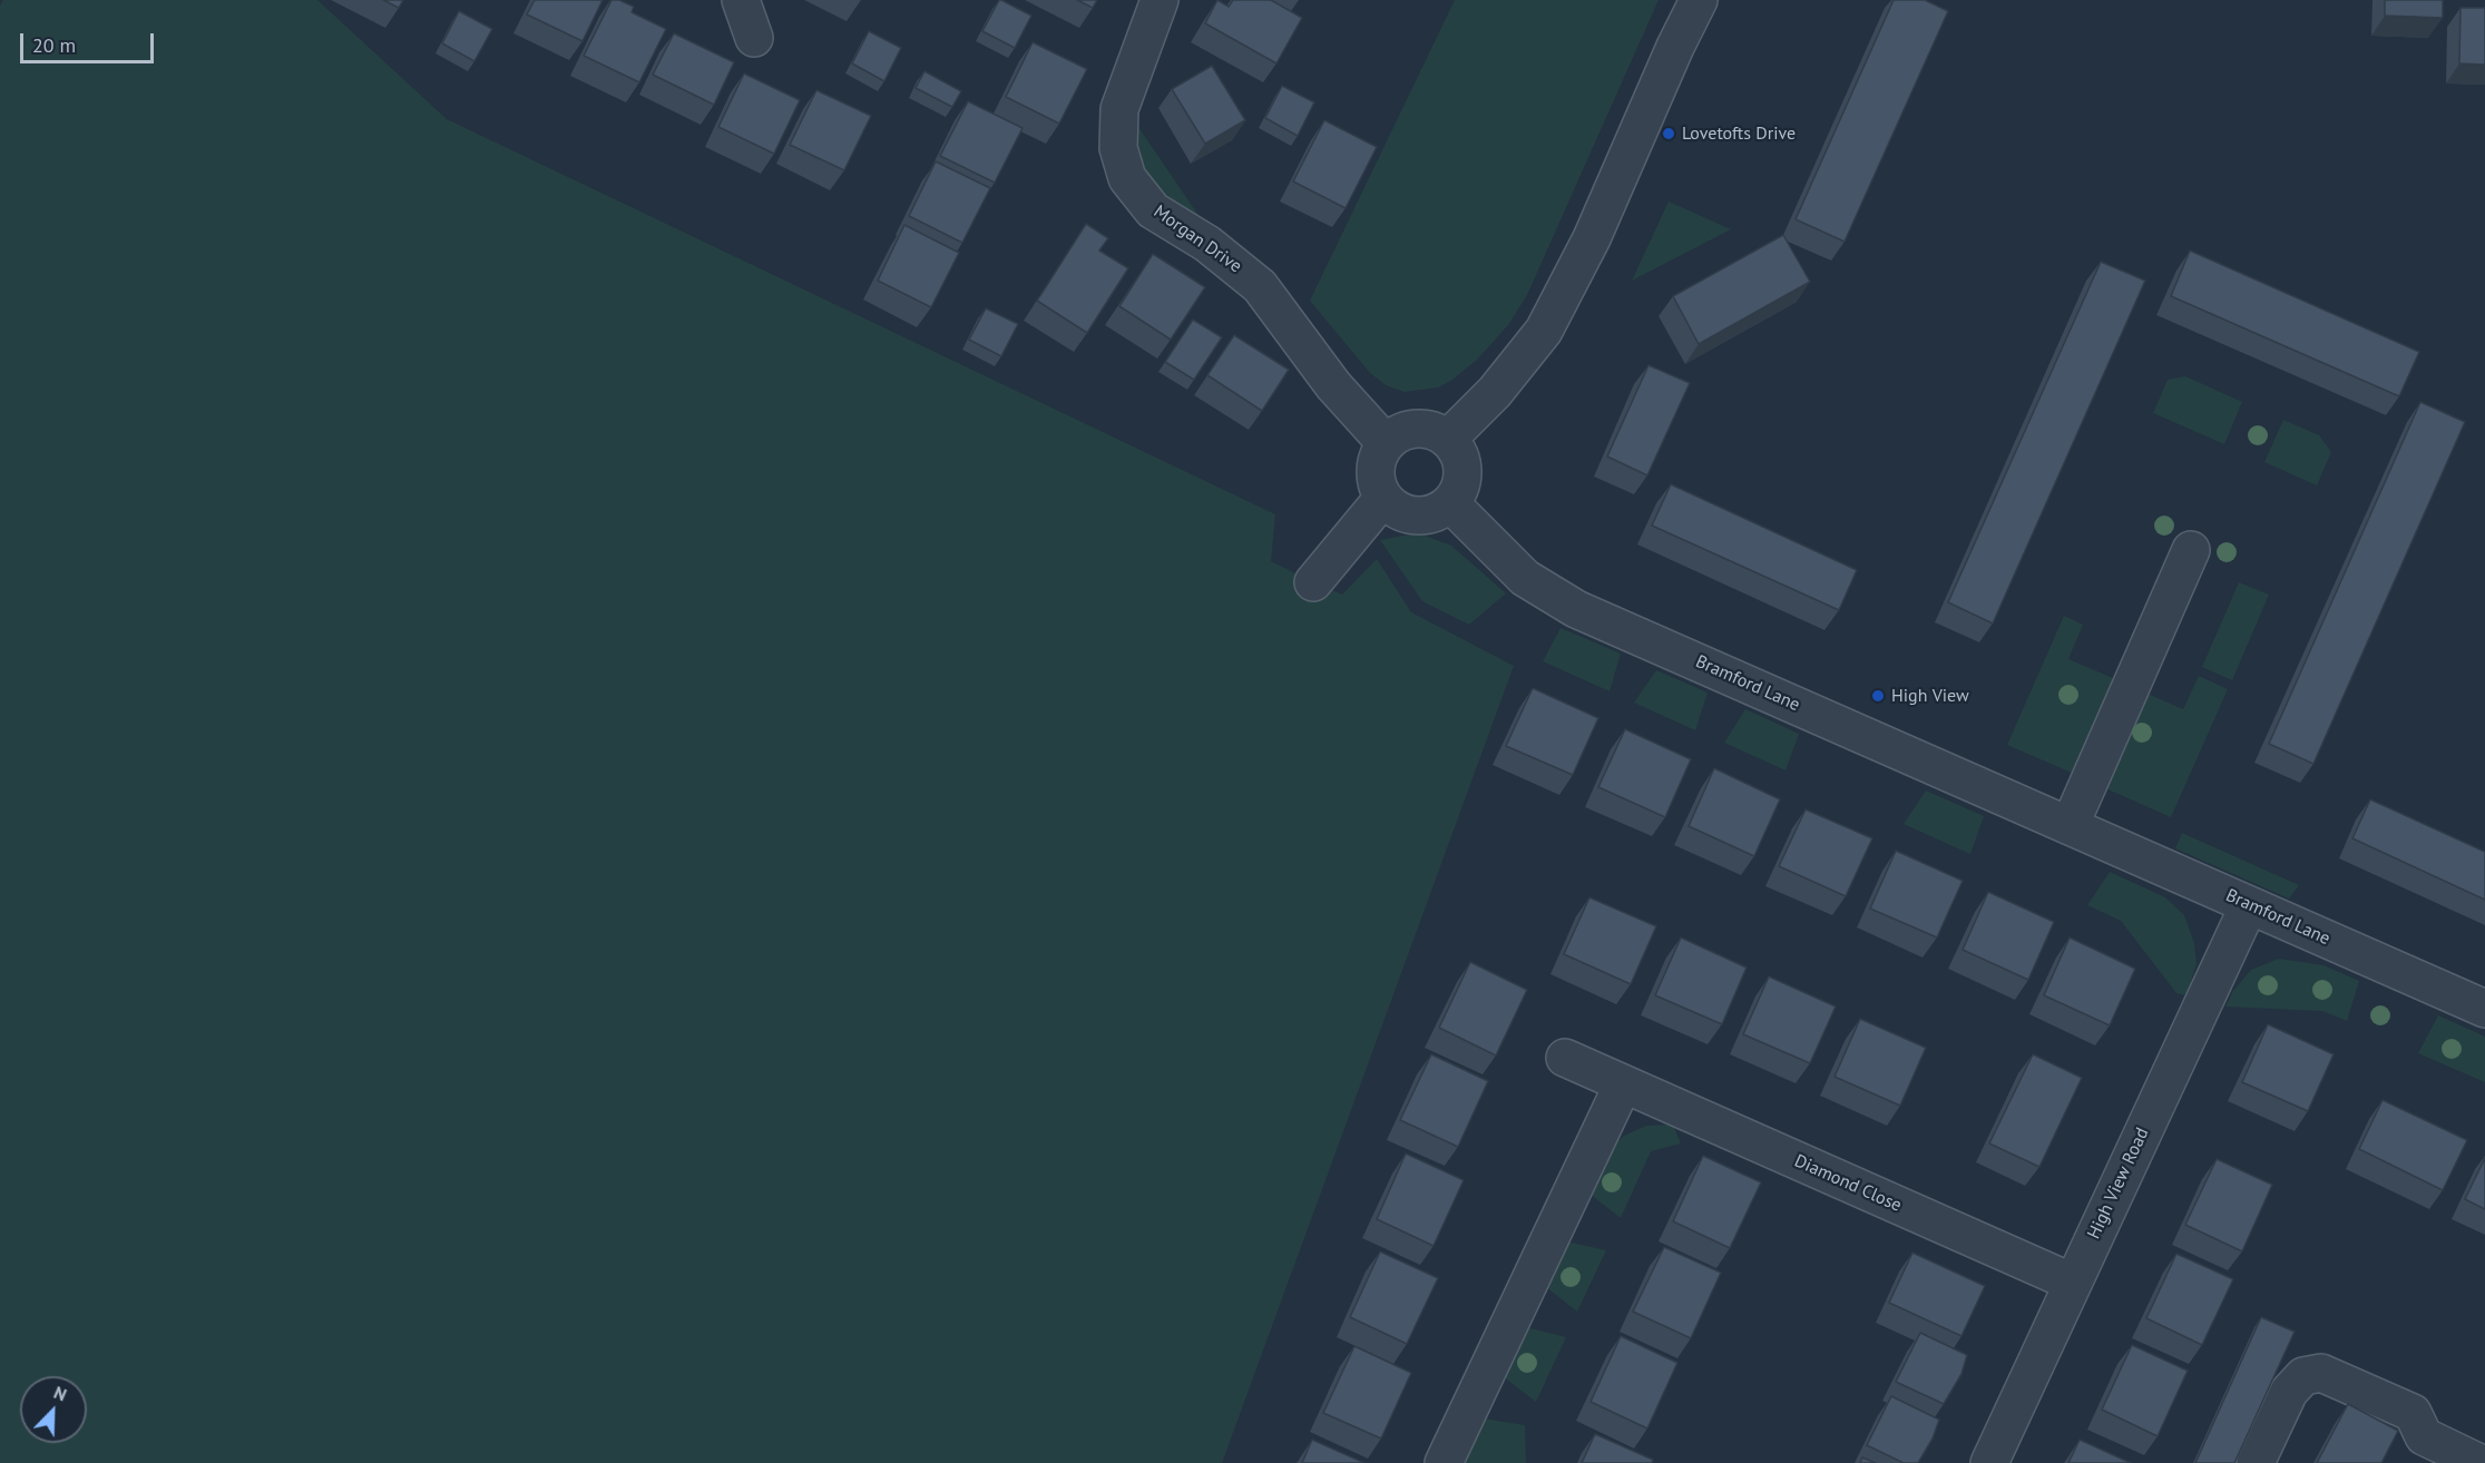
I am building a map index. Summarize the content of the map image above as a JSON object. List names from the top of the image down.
{
  "streets": {
    "street": [
      "Morgan Drive",
      "Bramford Lane",
      "Diamond Close",
      "High View Road"
    ]
  },
  "crossings": [
    ["Morgan Drive", "Bramford Lane"],
    ["Bramford Lane", "High View Road"],
    ["Diamond Close", "High View Road"]
  ],
  "places": ["Lovetofts Drive", "High View"],
  "scale_bar": "20 m",
  "north": "top right"
}
